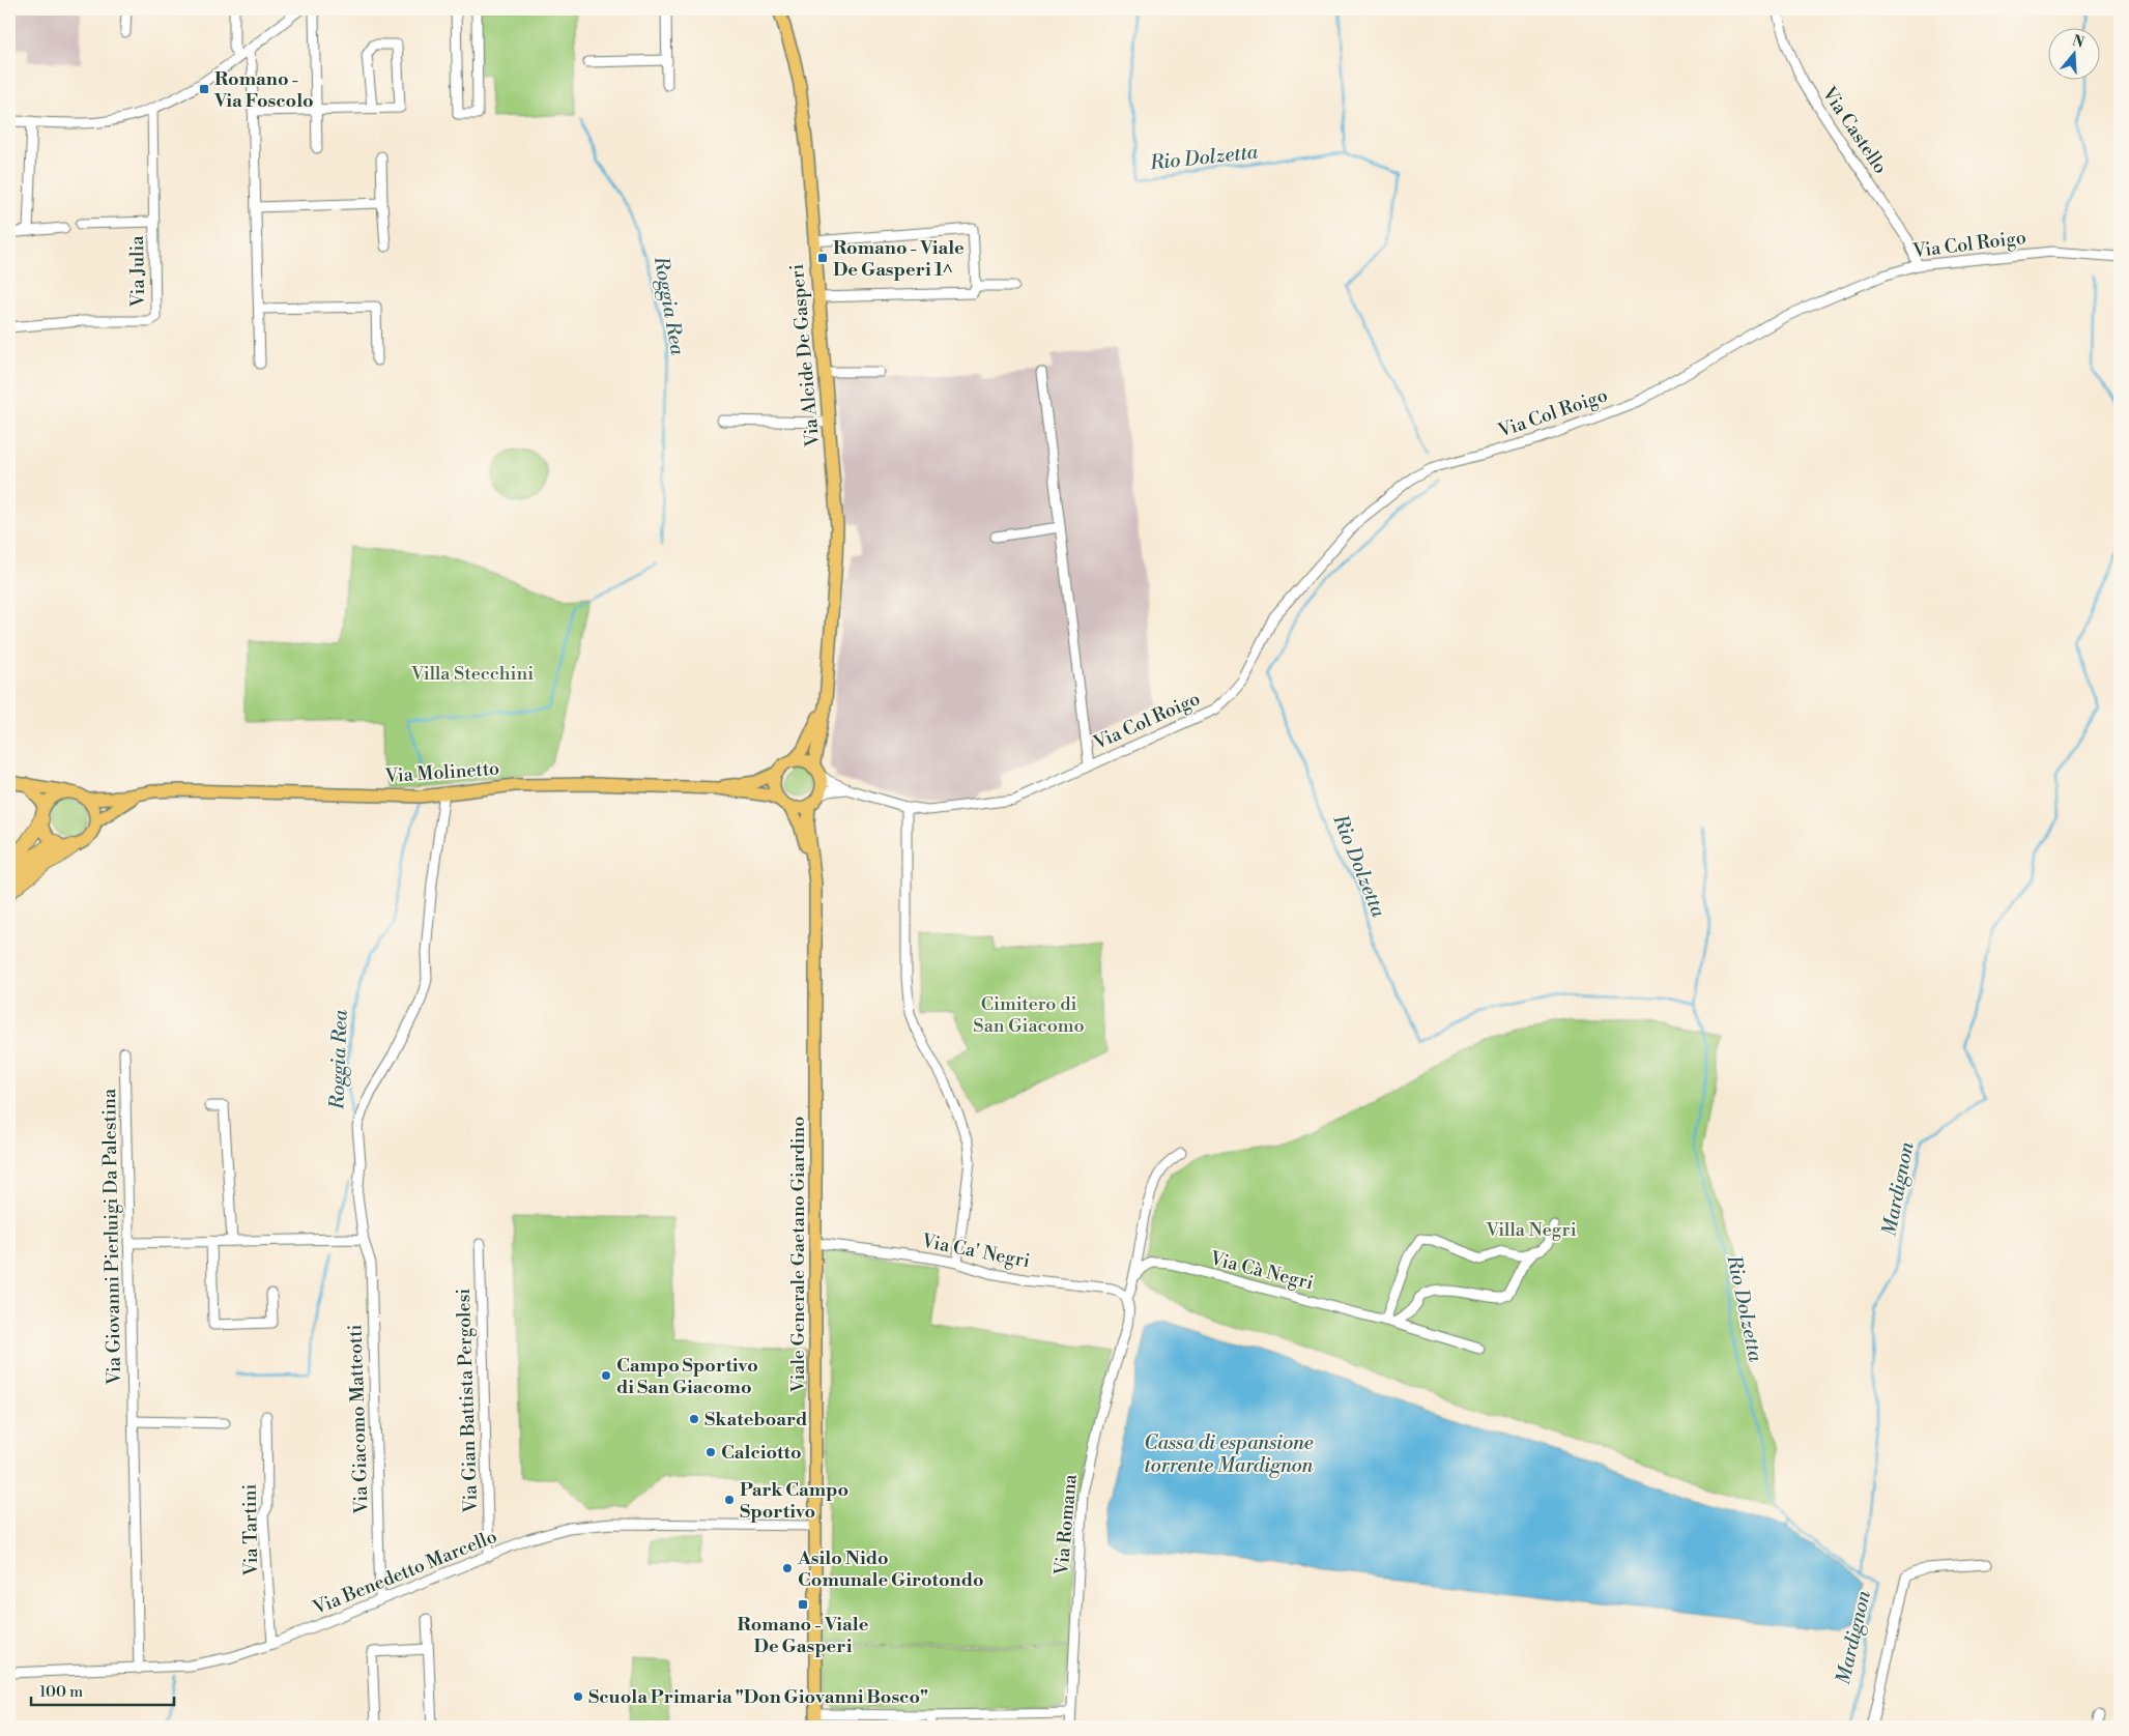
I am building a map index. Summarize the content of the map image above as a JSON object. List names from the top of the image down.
{
  "streets": {
    "main road": ["Via Alcide De Gasperi", "Via Molinetto", "Viale Generale Gaetano Giardino"],
    "street": [
      "Via Castello",
      "Via Col Roigo",
      "Via Julia",
      "Via Giovanni Pierluigi Da Palestina",
      "Via Ca' Negri",
      "Via Cà Negri",
      "Via Gian Battista Pergolesi",
      "Via Giacomo Matteotti",
      "Via Romana",
      "Via Tartini",
      "Via Benedetto Marcello"
    ]
  },
  "crossings": [
    ["Via Castello", "Via Col Roigo"],
    ["Via Col Roigo", "Via Alcide De Gasperi"],
    ["Via Col Roigo", "Via Molinetto"],
    ["Via Col Roigo", "Viale Generale Gaetano Giardino"],
    ["Via Alcide De Gasperi", "Via Molinetto"],
    ["Via Alcide De Gasperi", "Viale Generale Gaetano Giardino"],
    ["Via Molinetto", "Viale Generale Gaetano Giardino"],
    ["Via Molinetto", "Via Giacomo Matteotti"],
    ["Via Giovanni Pierluigi Da Palestina", "Via Benedetto Marcello"],
    ["Via Ca' Negri", "Viale Generale Gaetano Giardino"],
    ["Via Ca' Negri", "Via Romana"],
    ["Viale Generale Gaetano Giardino", "Via Benedetto Marcello"],
    ["Via Gian Battista Pergolesi", "Via Benedetto Marcello"],
    ["Via Giacomo Matteotti", "Via Benedetto Marcello"],
    ["Via Tartini", "Via Benedetto Marcello"]
  ],
  "water": [
    "Rio Dolzetta",
    "Roggia Rea",
    "Mardignon",
    "Cassa di espansione torrente Mardignon"
  ],
  "parks": ["Villa Stecchini", "Cimitero di San Giacomo", "Villa Negri"],
  "places": {
    "transit": ["Romano - Via Foscolo", "Romano - Viale De Gasperi 1^", "Romano - Viale De Gasperi"],
    "other": [
      "Campo Sportivo di San Giacomo",
      "Skateboard",
      "Calciotto",
      "Park Campo Sportivo",
      "Asilo Nido Comunale Girotondo",
      "Scuola Primaria \"Don Giovanni Bosco\""
    ]
  },
  "scale_bar": "100 m",
  "north": "top"
}
